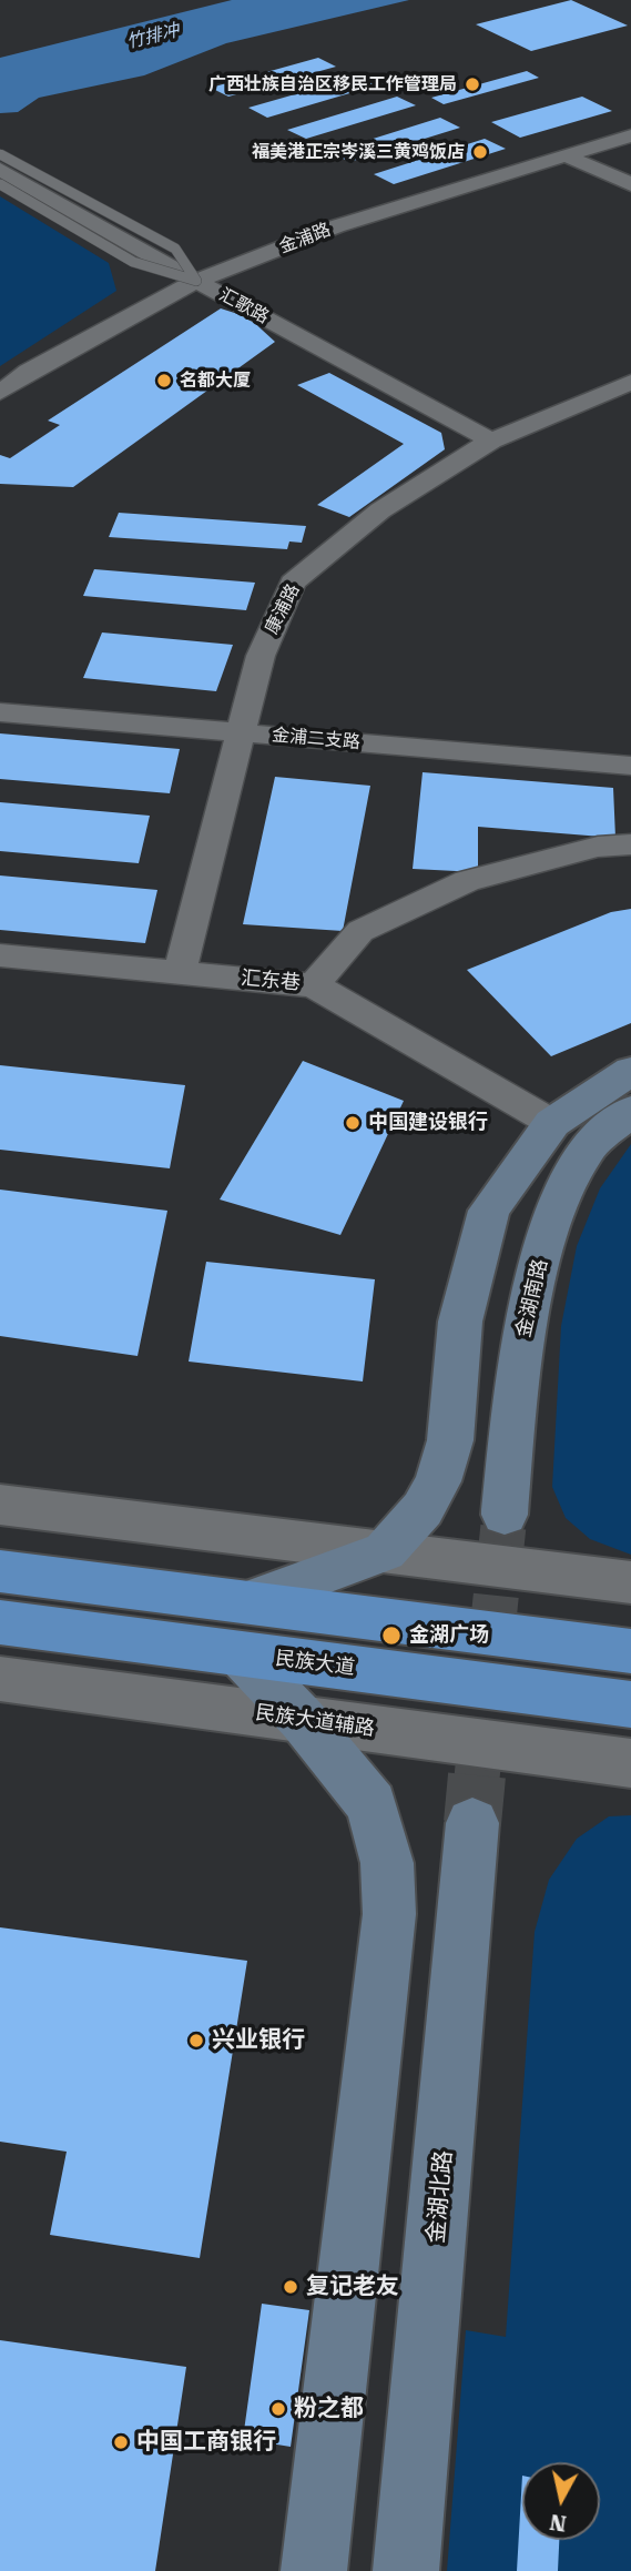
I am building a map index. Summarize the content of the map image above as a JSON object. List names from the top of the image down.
{
  "streets": {
    "highway": ["民族大道"],
    "main road": ["金湖南路", "金湖北路"],
    "street": [
      "金浦路",
      "汇歌路",
      "康浦路",
      "金浦二支路",
      "汇东巷",
      "民族大道辅路"
    ]
  },
  "crossings": [
    ["金浦路", "汇歌路"],
    ["汇歌路", "康浦路"],
    ["康浦路", "金浦二支路"],
    ["康浦路", "汇东巷"]
  ],
  "water": ["竹排冲"],
  "places": [
    "广西壮族自治区移民工作管理局",
    "福美港正宗岑溪三黄鸡饭店",
    "名都大厦",
    "中国建设银行",
    "金湖广场",
    "兴业银行",
    "复记老友",
    "粉之都",
    "中国工商银行"
  ],
  "north": "bottom"
}
